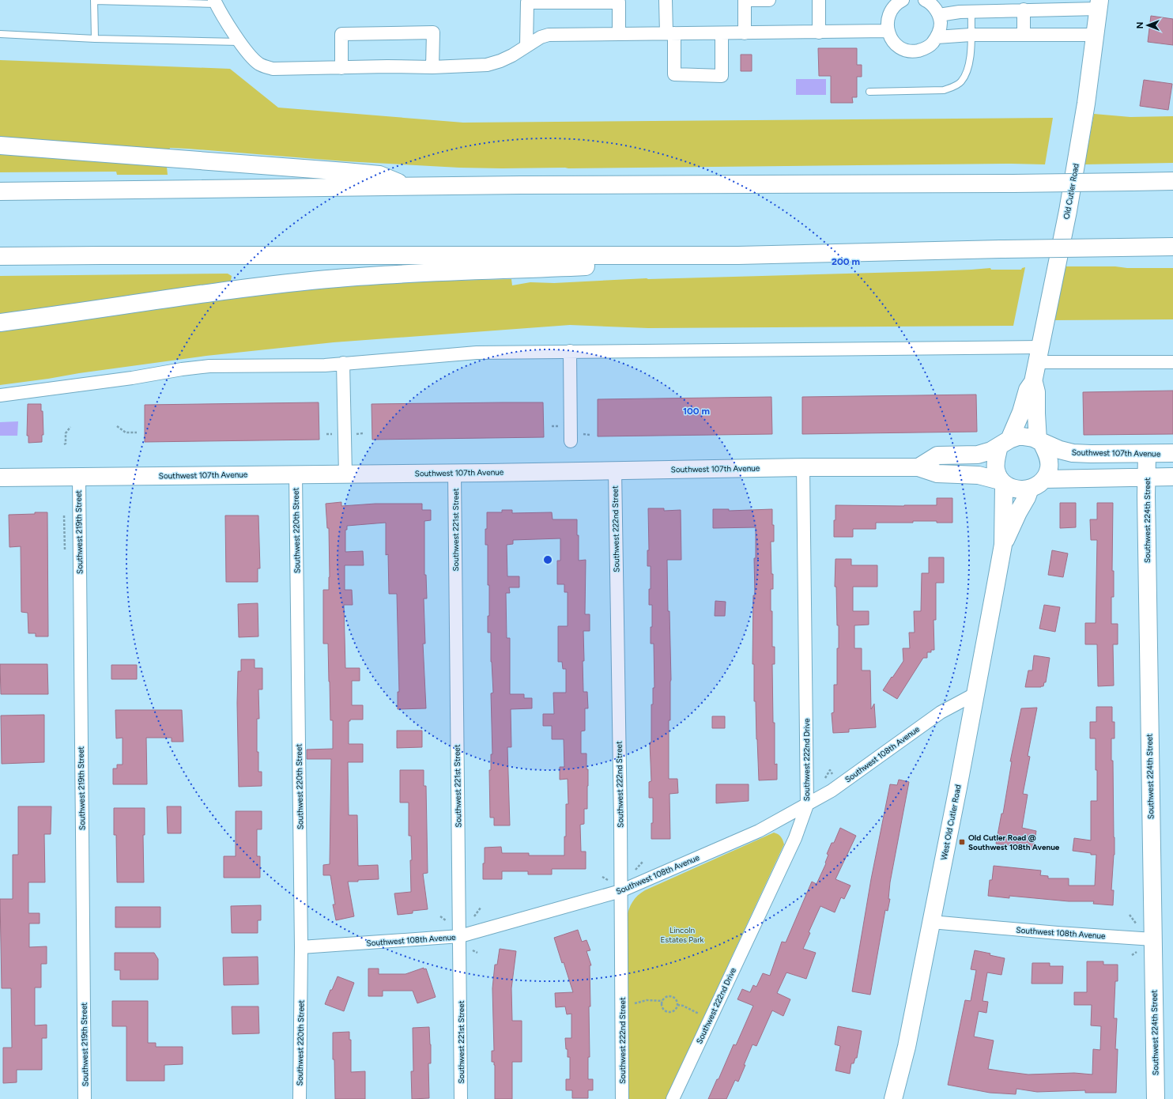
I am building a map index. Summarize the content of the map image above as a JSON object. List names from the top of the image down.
{
  "streets": {
    "main road": [
      "Old Cutler Road",
      "Southwest 107th Avenue",
      "Southwest 224th Street",
      "West Old Cutler Road"
    ],
    "street": [
      "Southwest 222nd Street",
      "Southwest 221st Street",
      "Southwest 220th Street",
      "Southwest 219th Street",
      "Southwest 108th Avenue",
      "Southwest 222nd Drive"
    ]
  },
  "crossings": [
    ["Old Cutler Road", "Southwest 107th Avenue"],
    ["Old Cutler Road", "West Old Cutler Road"],
    ["Southwest 107th Avenue", "Southwest 224th Street"],
    ["Southwest 107th Avenue", "Southwest 222nd Street"],
    ["Southwest 107th Avenue", "Southwest 221st Street"],
    ["Southwest 107th Avenue", "Southwest 220th Street"],
    ["Southwest 107th Avenue", "Southwest 219th Street"],
    ["Southwest 107th Avenue", "Southwest 222nd Drive"],
    ["Southwest 107th Avenue", "West Old Cutler Road"],
    ["Southwest 224th Street", "Southwest 108th Avenue"],
    ["Southwest 222nd Street", "Southwest 108th Avenue"],
    ["Southwest 221st Street", "Southwest 108th Avenue"],
    ["Southwest 220th Street", "Southwest 108th Avenue"],
    ["Southwest 108th Avenue", "Southwest 222nd Drive"],
    ["Southwest 108th Avenue", "West Old Cutler Road"]
  ],
  "parks": ["Lincoln Estates Park"],
  "places": {
    "transit": ["Old Cutler Road @ Southwest 108th Avenue"]
  },
  "north": "left",
  "rings": ["200 m", "100 m"]
}
